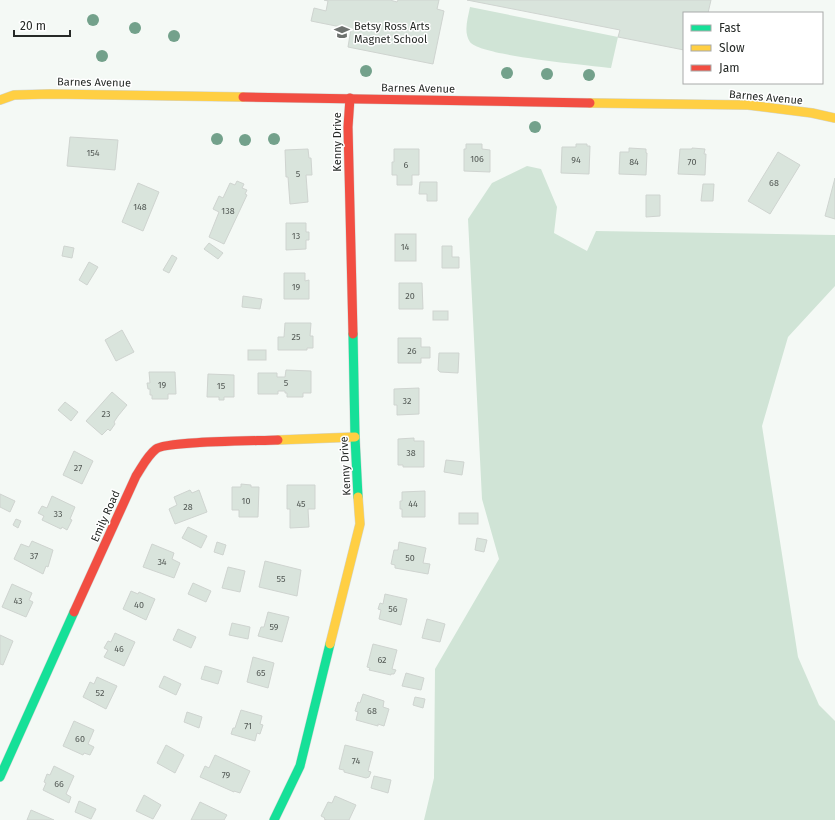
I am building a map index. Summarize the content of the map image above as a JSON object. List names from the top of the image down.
{
  "streets": {
    "street": ["Barnes Avenue", "Kenny Drive", "Emily Road"]
  },
  "crossings": [
    ["Barnes Avenue", "Kenny Drive"],
    ["Kenny Drive", "Emily Road"]
  ],
  "places": {
    "school or university": ["Betsy Ross Arts Magnet School"]
  },
  "house_numbers": [
    "154",
    "106",
    "94",
    "84",
    "70",
    "6",
    "5",
    "68",
    "148",
    "138",
    "13",
    "14",
    "19",
    "20",
    "25",
    "26",
    "5",
    "19",
    "15",
    "32",
    "23",
    "38",
    "27",
    "10",
    "45",
    "44",
    "28",
    "33",
    "37",
    "50",
    "34",
    "55",
    "43",
    "40",
    "56",
    "59",
    "46",
    "62",
    "65",
    "52",
    "68",
    "71",
    "60",
    "74",
    "79",
    "66"
  ],
  "legend": ["Fast", "Slow", "Jam"],
  "scale_bar": "20 m"
}
